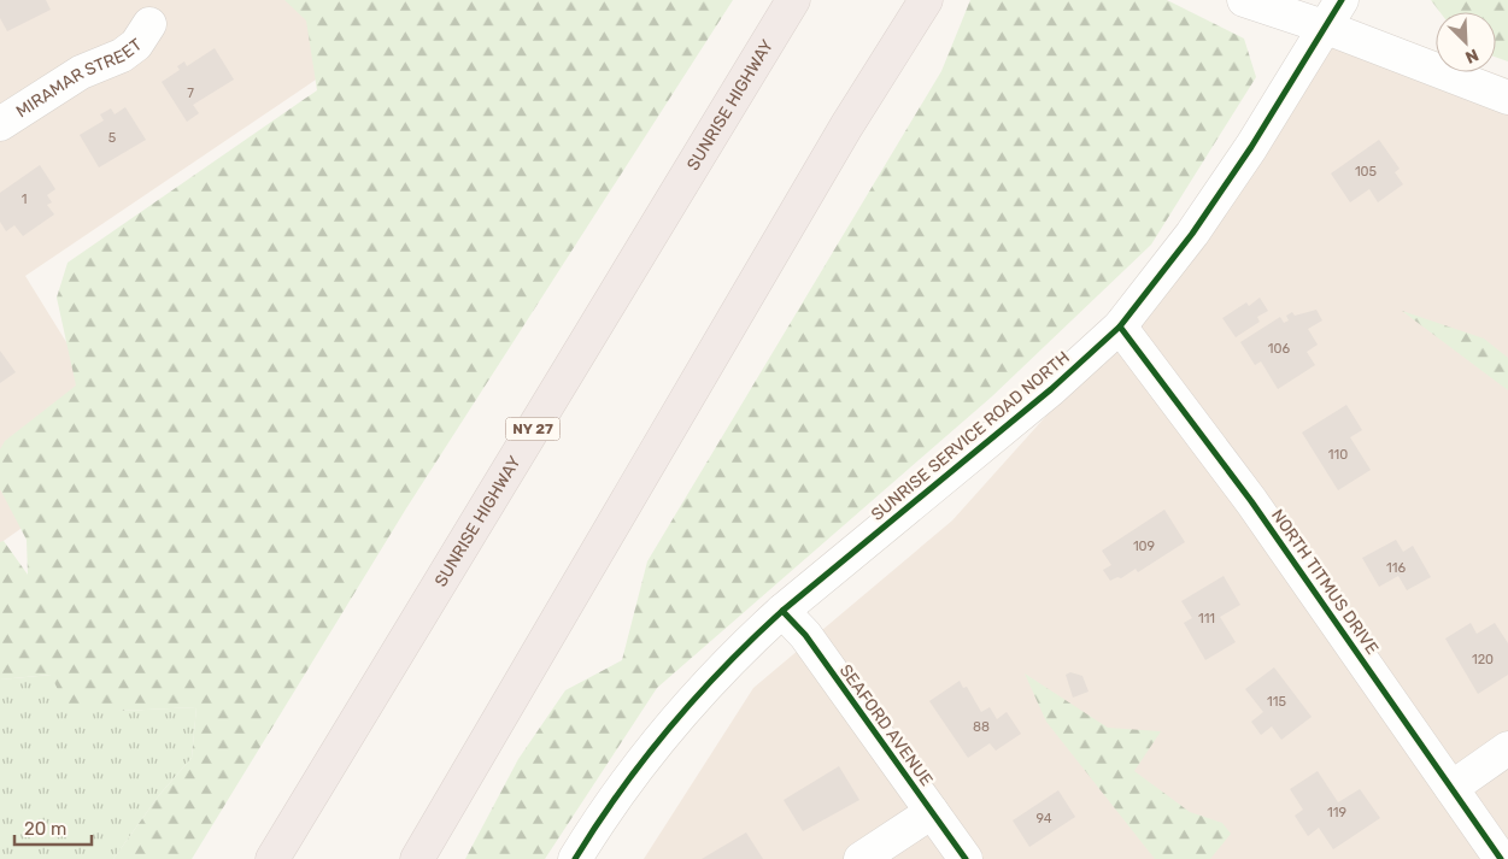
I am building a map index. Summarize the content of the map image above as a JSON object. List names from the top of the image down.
{
  "streets": {
    "highway": ["SUNRISE HIGHWAY", "NY 27"],
    "street": [
      "MIRAMAR STREET",
      "SUNRISE SERVICE ROAD NORTH",
      "NORTH TITMUS DRIVE",
      "SEAFORD AVENUE"
    ]
  },
  "crossings": [
    ["SUNRISE SERVICE ROAD NORTH", "NORTH TITMUS DRIVE"],
    ["SUNRISE SERVICE ROAD NORTH", "SEAFORD AVENUE"]
  ],
  "house_numbers": [
    "7",
    "5",
    "105",
    "1",
    "106",
    "110",
    "109",
    "116",
    "111",
    "120",
    "115",
    "88",
    "119",
    "94"
  ],
  "scale_bar": "20 m",
  "north": "bottom right"
}
